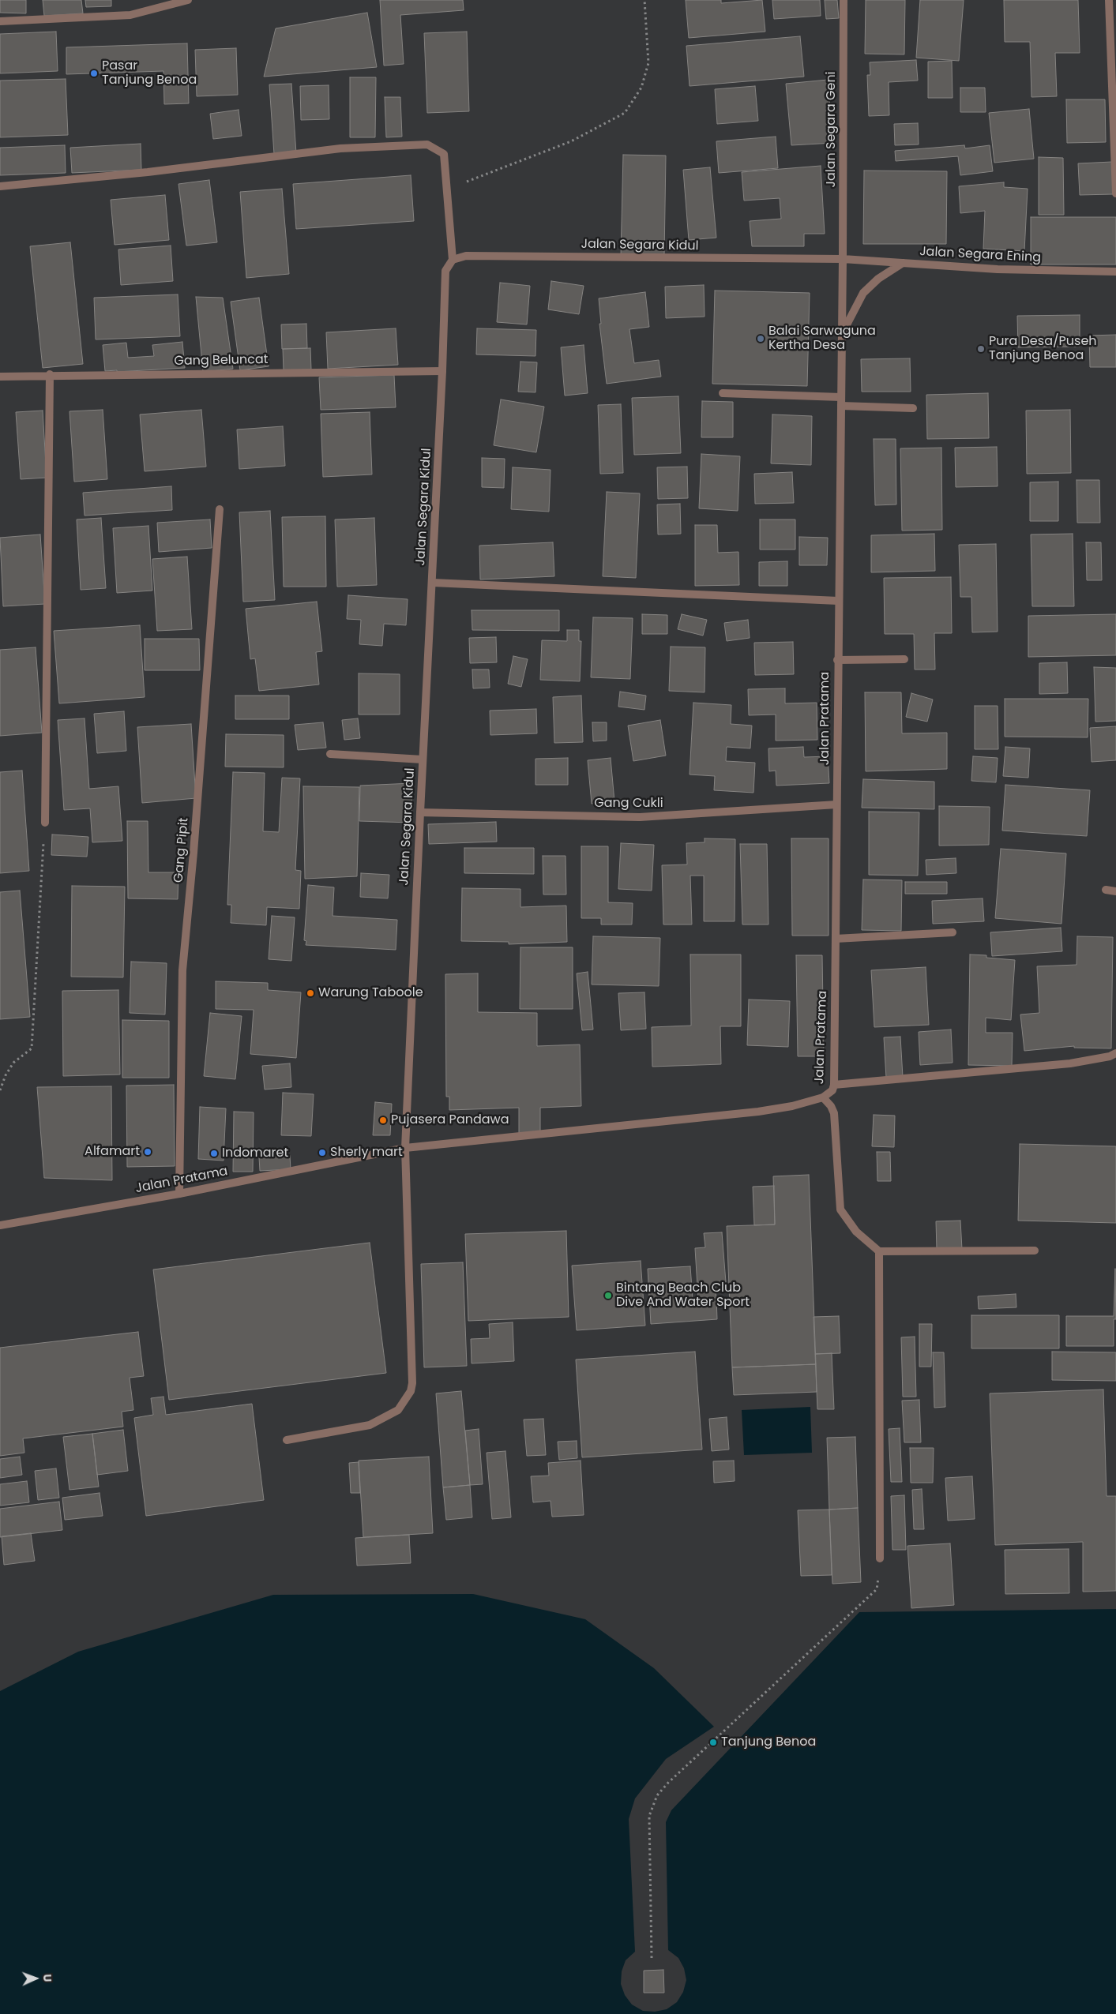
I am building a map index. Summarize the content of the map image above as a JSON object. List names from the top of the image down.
{
  "streets": {
    "street": [
      "Jalan Segara Geni",
      "Jalan Segara Kidul",
      "Jalan Segara Ening",
      "Gang Beluncat",
      "Jalan Pratama",
      "Gang Cukli",
      "Gang Pipit"
    ]
  },
  "crossings": [
    ["Jalan Segara Geni", "Jalan Segara Kidul"],
    ["Jalan Segara Geni", "Jalan Segara Ening"],
    ["Jalan Segara Geni", "Jalan Pratama"],
    ["Jalan Segara Kidul", "Jalan Segara Ening"],
    ["Jalan Segara Kidul", "Gang Beluncat"],
    ["Jalan Segara Kidul", "Jalan Pratama"],
    ["Jalan Segara Kidul", "Gang Cukli"],
    ["Jalan Segara Ening", "Jalan Pratama"],
    ["Jalan Pratama", "Gang Cukli"],
    ["Jalan Pratama", "Gang Pipit"]
  ],
  "places": [
    "Pasar Tanjung Benoa",
    "Balai Sarwaguna Kertha Desa",
    "Pura Desa/Puseh Tanjung Benoa",
    "Warung Taboole",
    "Pujasera Pandawa",
    "Alfamart",
    "Sherly mart",
    "Indomaret",
    "Bintang Beach Club Dive And Water Sport",
    "Tanjung Benoa"
  ],
  "north": "right"
}
